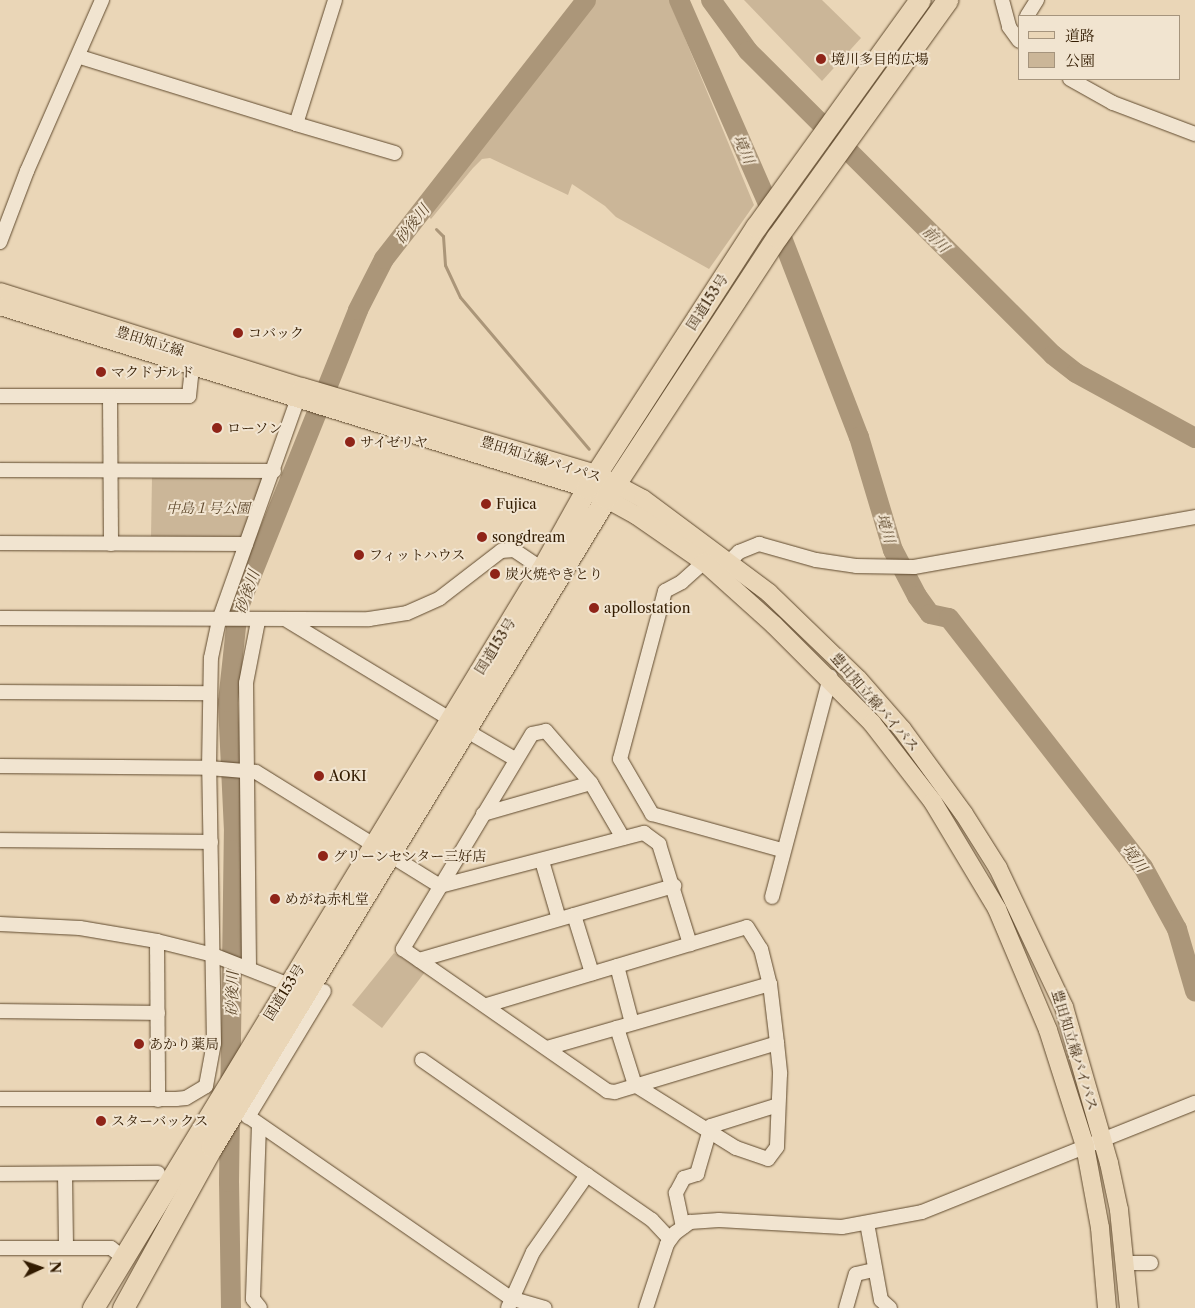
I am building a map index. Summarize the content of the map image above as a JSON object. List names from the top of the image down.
{
  "streets": {
    "highway": ["国道153号"],
    "main road": ["豊田知立線", "豊田知立線バイパス"]
  },
  "crossings": [
    ["国道153号", "豊田知立線バイパス"],
    ["豊田知立線", "豊田知立線バイパス"]
  ],
  "water": ["境川", "砂後川", "前川"],
  "parks": ["中島１号公園"],
  "places": [
    "境川多目的広場",
    "コバック",
    "マクドナルド",
    "ローソン",
    "サイゼリヤ",
    "Fujica",
    "songdream",
    "フィットハウス",
    "炭火焼やきとり",
    "apollostation",
    "AOKI",
    "グリーンセンター三好店",
    "めがね赤札堂",
    "あかり薬局",
    "スターバックス"
  ],
  "legend": ["道路", "公園"],
  "north": "right"
}
